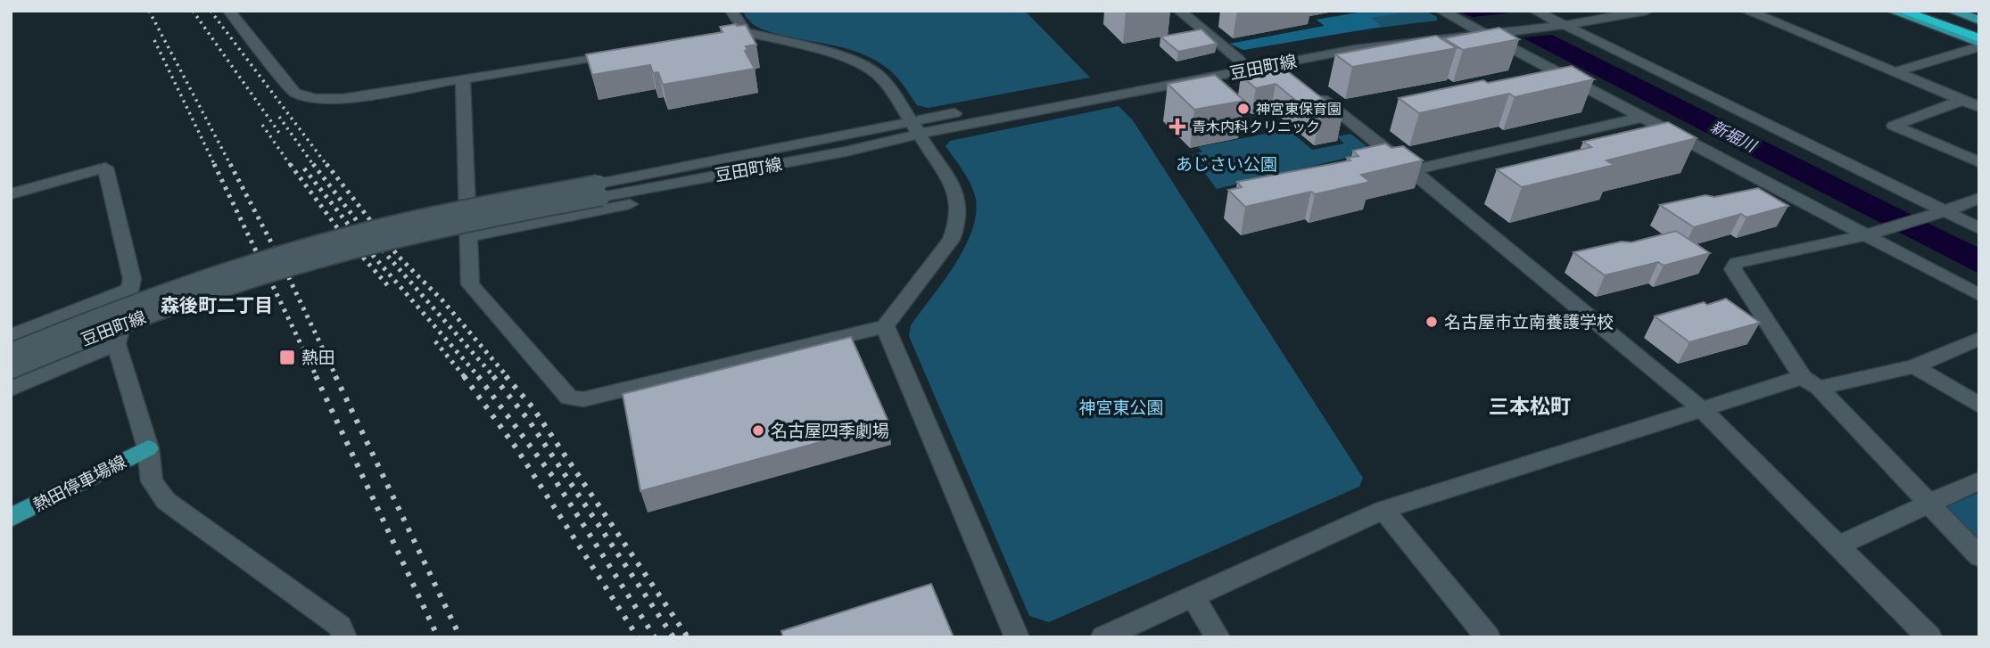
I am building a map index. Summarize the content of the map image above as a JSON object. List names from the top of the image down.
{
  "streets": {
    "main road": ["熱田停車場線"],
    "street": ["豆田町線"]
  },
  "districts": ["森後町二丁目", "三本松町"],
  "water": ["新堀川"],
  "parks": ["あじさい公園", "神宮東公園"],
  "places": {
    "other": ["神宮東保育園", "名古屋市立南養護学校", "名古屋四季劇場"],
    "health": ["青木内科クリニック"],
    "transit": ["熱田"]
  }
}
